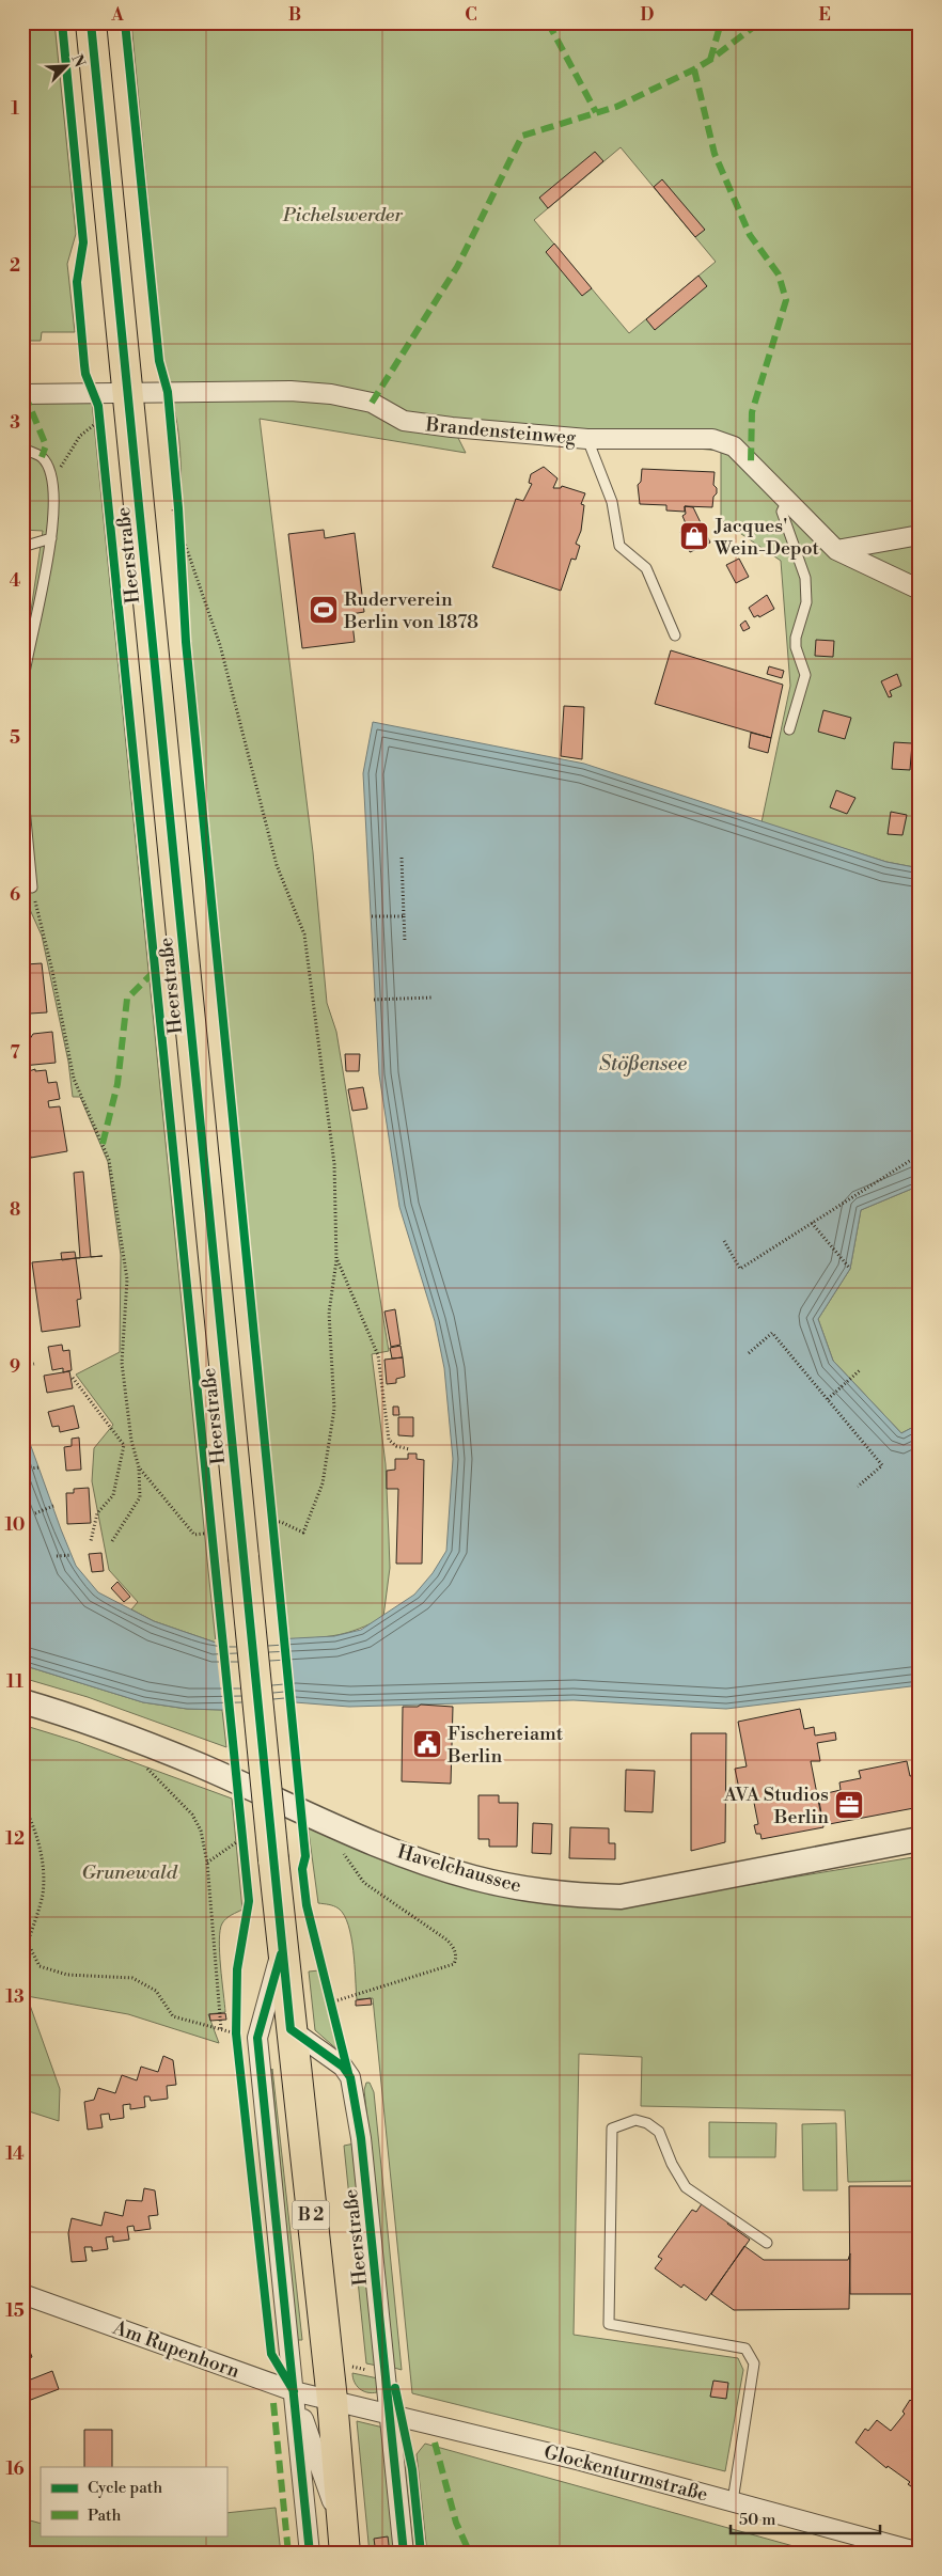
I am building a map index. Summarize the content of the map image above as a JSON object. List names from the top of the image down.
{
  "streets": {
    "main road": ["Heerstraße", "B 2"],
    "street": [
      "Brandensteinweg",
      "Havelchaussee",
      "Am Rupenhorn",
      "Glockenturmstraße"
    ]
  },
  "crossings": [
    ["Brandensteinweg", "Heerstraße"],
    ["Heerstraße", "Am Rupenhorn"],
    ["Heerstraße", "Glockenturmstraße"],
    ["Am Rupenhorn", "Glockenturmstraße"]
  ],
  "water": ["Stößensee"],
  "parks": ["Pichelswerder", "Grunewald"],
  "places": {
    "shop": ["Jacques' Wein-Depot"],
    "sports": ["Ruderverein Berlin von 1878"],
    "public building": ["Fischereiamt Berlin"],
    "office": ["AVA Studios Berlin"]
  },
  "legend": ["Cycle path", "Path"],
  "scale_bar": "50 m",
  "north": "top right",
  "grid": {
    "columns": [
      "A",
      "B",
      "C",
      "D",
      "E"
    ],
    "rows": [
      "1",
      "2",
      "3",
      "4",
      "5",
      "6",
      "7",
      "8",
      "9",
      "10",
      "11",
      "12",
      "13",
      "14",
      "15",
      "16"
    ]
  }
}
